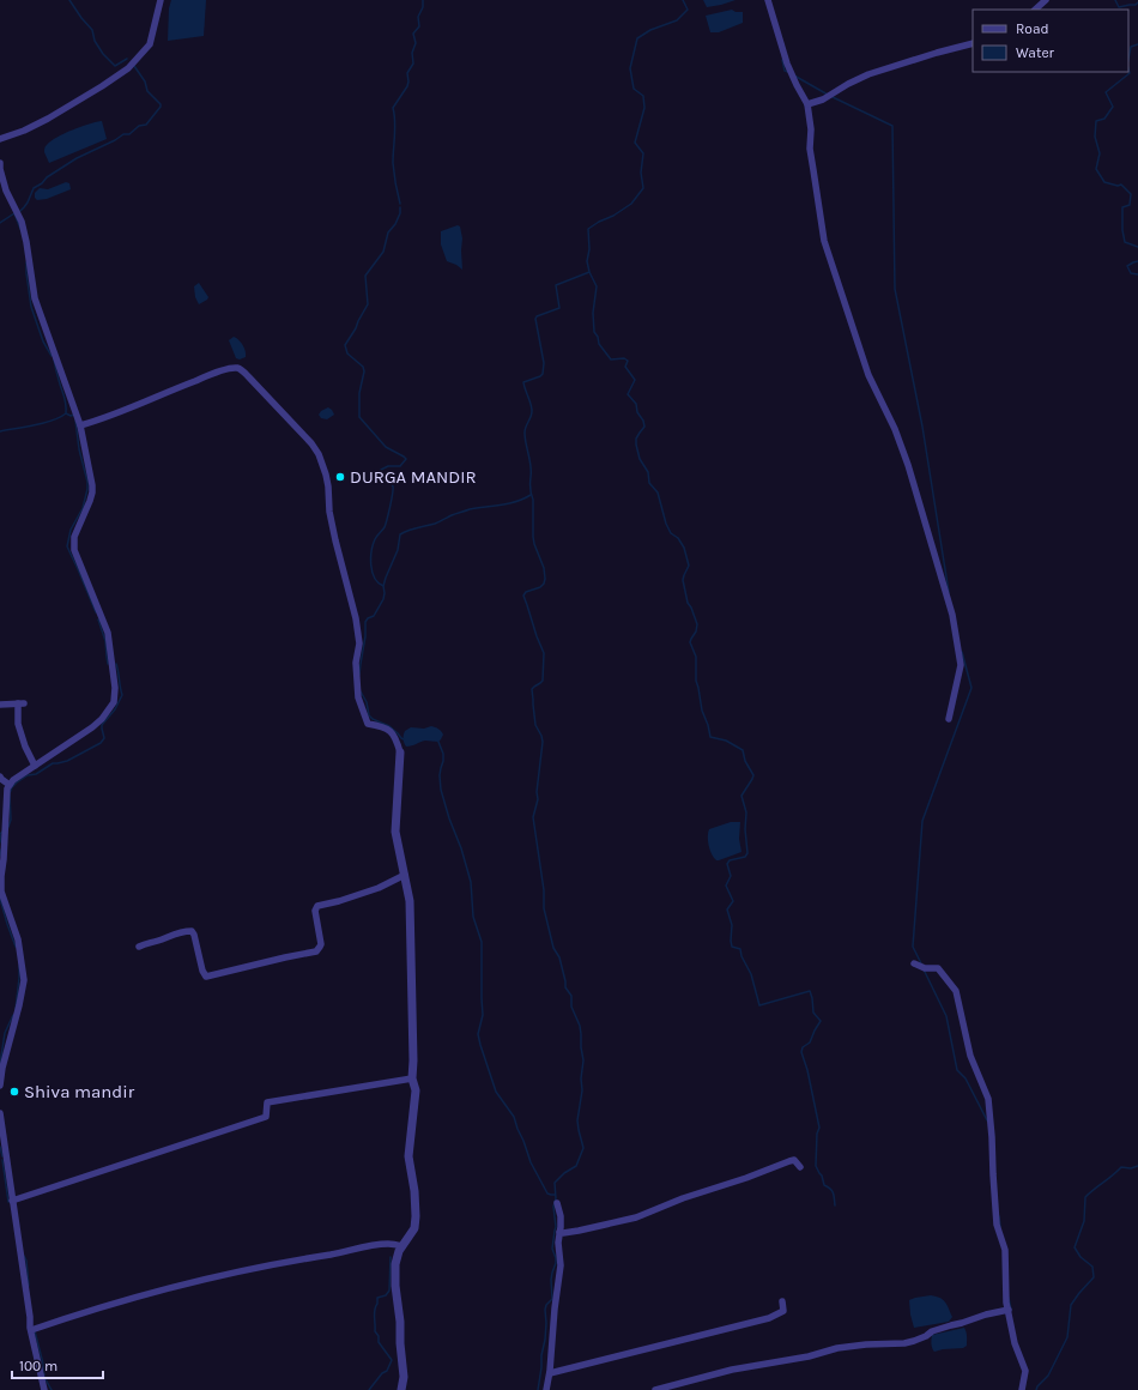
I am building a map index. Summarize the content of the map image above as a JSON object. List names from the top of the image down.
{
  "places": ["DURGA MANDIR", "Shiva mandir"],
  "legend": ["Road", "Water"],
  "scale_bar": "100 m"
}
